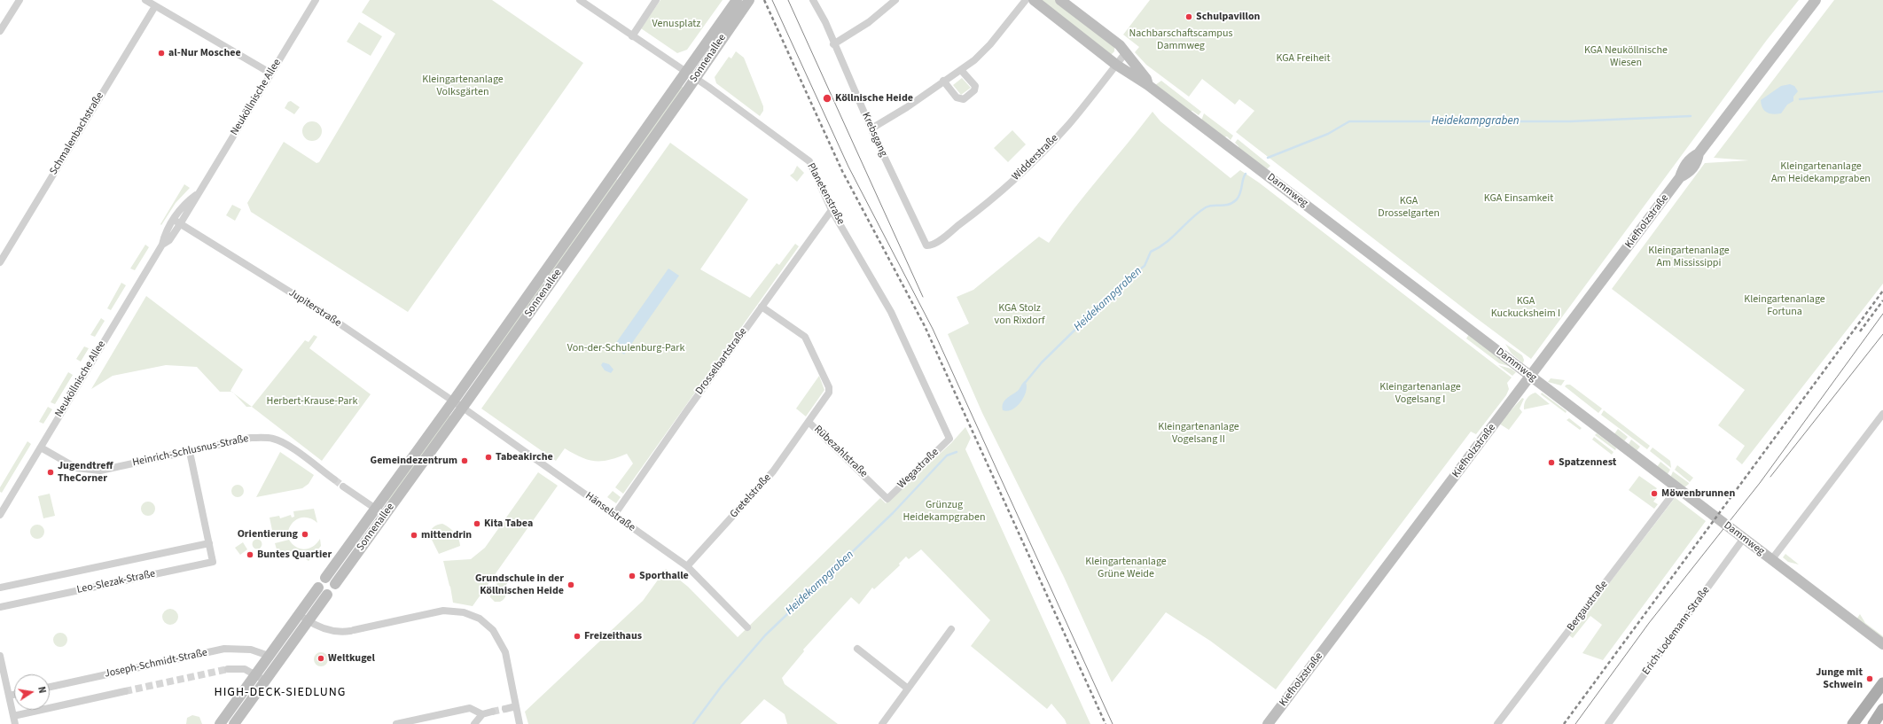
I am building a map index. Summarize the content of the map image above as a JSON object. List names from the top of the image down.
{
  "streets": {
    "street": [
      "Sonnenallee",
      "Neuköllnische Allee",
      "Schmalenbachstraße",
      "Krebsgang",
      "Widderstraße",
      "Dammweg",
      "Planetenstraße",
      "Kiefholzstraße",
      "Jupiterstraße",
      "Drosselbartstraße",
      "Heinrich-Schlusnus-Straße",
      "Rübezahlstraße",
      "Wegastraße",
      "Gretelstraße",
      "Hänselstraße",
      "Leo-Slezak-Straße",
      "Bergaustraße",
      "Erich-Lodemann-Straße",
      "Joseph-Schmidt-Straße"
    ]
  },
  "crossings": [
    ["Sonnenallee", "Planetenstraße"],
    ["Sonnenallee", "Jupiterstraße"],
    ["Sonnenallee", "Hänselstraße"],
    ["Neuköllnische Allee", "Jupiterstraße"],
    ["Neuköllnische Allee", "Heinrich-Schlusnus-Straße"],
    ["Krebsgang", "Widderstraße"],
    ["Widderstraße", "Dammweg"],
    ["Dammweg", "Kiefholzstraße"],
    ["Dammweg", "Bergaustraße"],
    ["Dammweg", "Erich-Lodemann-Straße"],
    ["Planetenstraße", "Drosselbartstraße"],
    ["Planetenstraße", "Wegastraße"],
    ["Jupiterstraße", "Hänselstraße"],
    ["Drosselbartstraße", "Rübezahlstraße"],
    ["Drosselbartstraße", "Hänselstraße"],
    ["Heinrich-Schlusnus-Straße", "Leo-Slezak-Straße"],
    ["Rübezahlstraße", "Wegastraße"],
    ["Rübezahlstraße", "Gretelstraße"],
    ["Gretelstraße", "Hänselstraße"]
  ],
  "districts": ["HIGH-DECK-SIEDLUNG"],
  "water": ["Heidekampgraben"],
  "parks": [
    "Venusplatz",
    "Nachbarschaftscampus Dammweg",
    "KGA Neuköllnische Wiesen",
    "KGA Freiheit",
    "Kleingartenanlage Volksgärten",
    "Kleingartenanlage Am Heidekampgraben",
    "KGA Einsamkeit",
    "KGA Drosselgarten",
    "Kleingartenanlage Am Mississippi",
    "Kleingartenanlage Fortuna",
    "KGA Kuckucksheim I",
    "KGA Stolz von Rixdorf",
    "Von-der-Schulenburg-Park",
    "Kleingartenanlage Vogelsang I",
    "Herbert-Krause-Park",
    "Kleingartenanlage Vogelsang II",
    "Grünzug Heidekampgraben",
    "Kleingartenanlage Grüne Weide"
  ],
  "places": [
    "Schulpavillon",
    "al-Nur Moschee",
    "Köllnische Heide",
    "Tabeakirche",
    "Gemeindezentrum",
    "Spatzennest",
    "Jugendtreff TheCorner",
    "Möwenbrunnen",
    "Kita Tabea",
    "Orientierung",
    "mittendrin",
    "Buntes Quartier",
    "Sporthalle",
    "Grundschule in der Köllnischen Heide",
    "Freizeithaus",
    "Weltkugel",
    "Junge mit Schwein"
  ],
  "north": "right"
}
